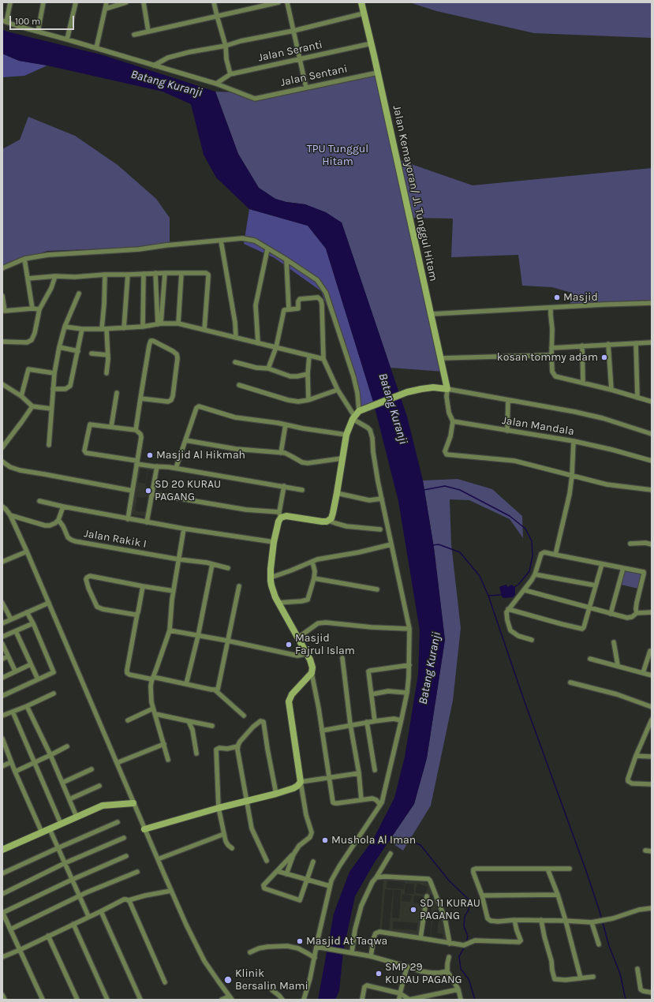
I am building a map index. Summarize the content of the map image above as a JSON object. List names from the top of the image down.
{
  "streets": {
    "street": [
      "Jalan Seranti",
      "Jalan Sentani",
      "Jalan Kemayoran/ Jl. Tunggul Hitam",
      "Jalan Mandala",
      "Jalan Rakik I"
    ]
  },
  "crossings": [
    ["Jalan Seranti", "Jalan Sentani"],
    ["Jalan Seranti", "Jalan Kemayoran/ Jl. Tunggul Hitam"],
    ["Jalan Sentani", "Jalan Kemayoran/ Jl. Tunggul Hitam"]
  ],
  "water": ["Batang Kuranji"],
  "parks": ["TPU Tunggul Hitam"],
  "places": [
    "Masjid",
    "kosan tommy adam",
    "Masjid Al Hikmah",
    "SD 20 KURAU PAGANG",
    "Masjid Fajrul Islam",
    "Mushola Al Iman",
    "SD 11 KURAU PAGANG",
    "Masjid At Taqwa",
    "SMP 29 KURAU PAGANG",
    "Klinik Bersalin Mami"
  ],
  "scale_bar": "100 m"
}
